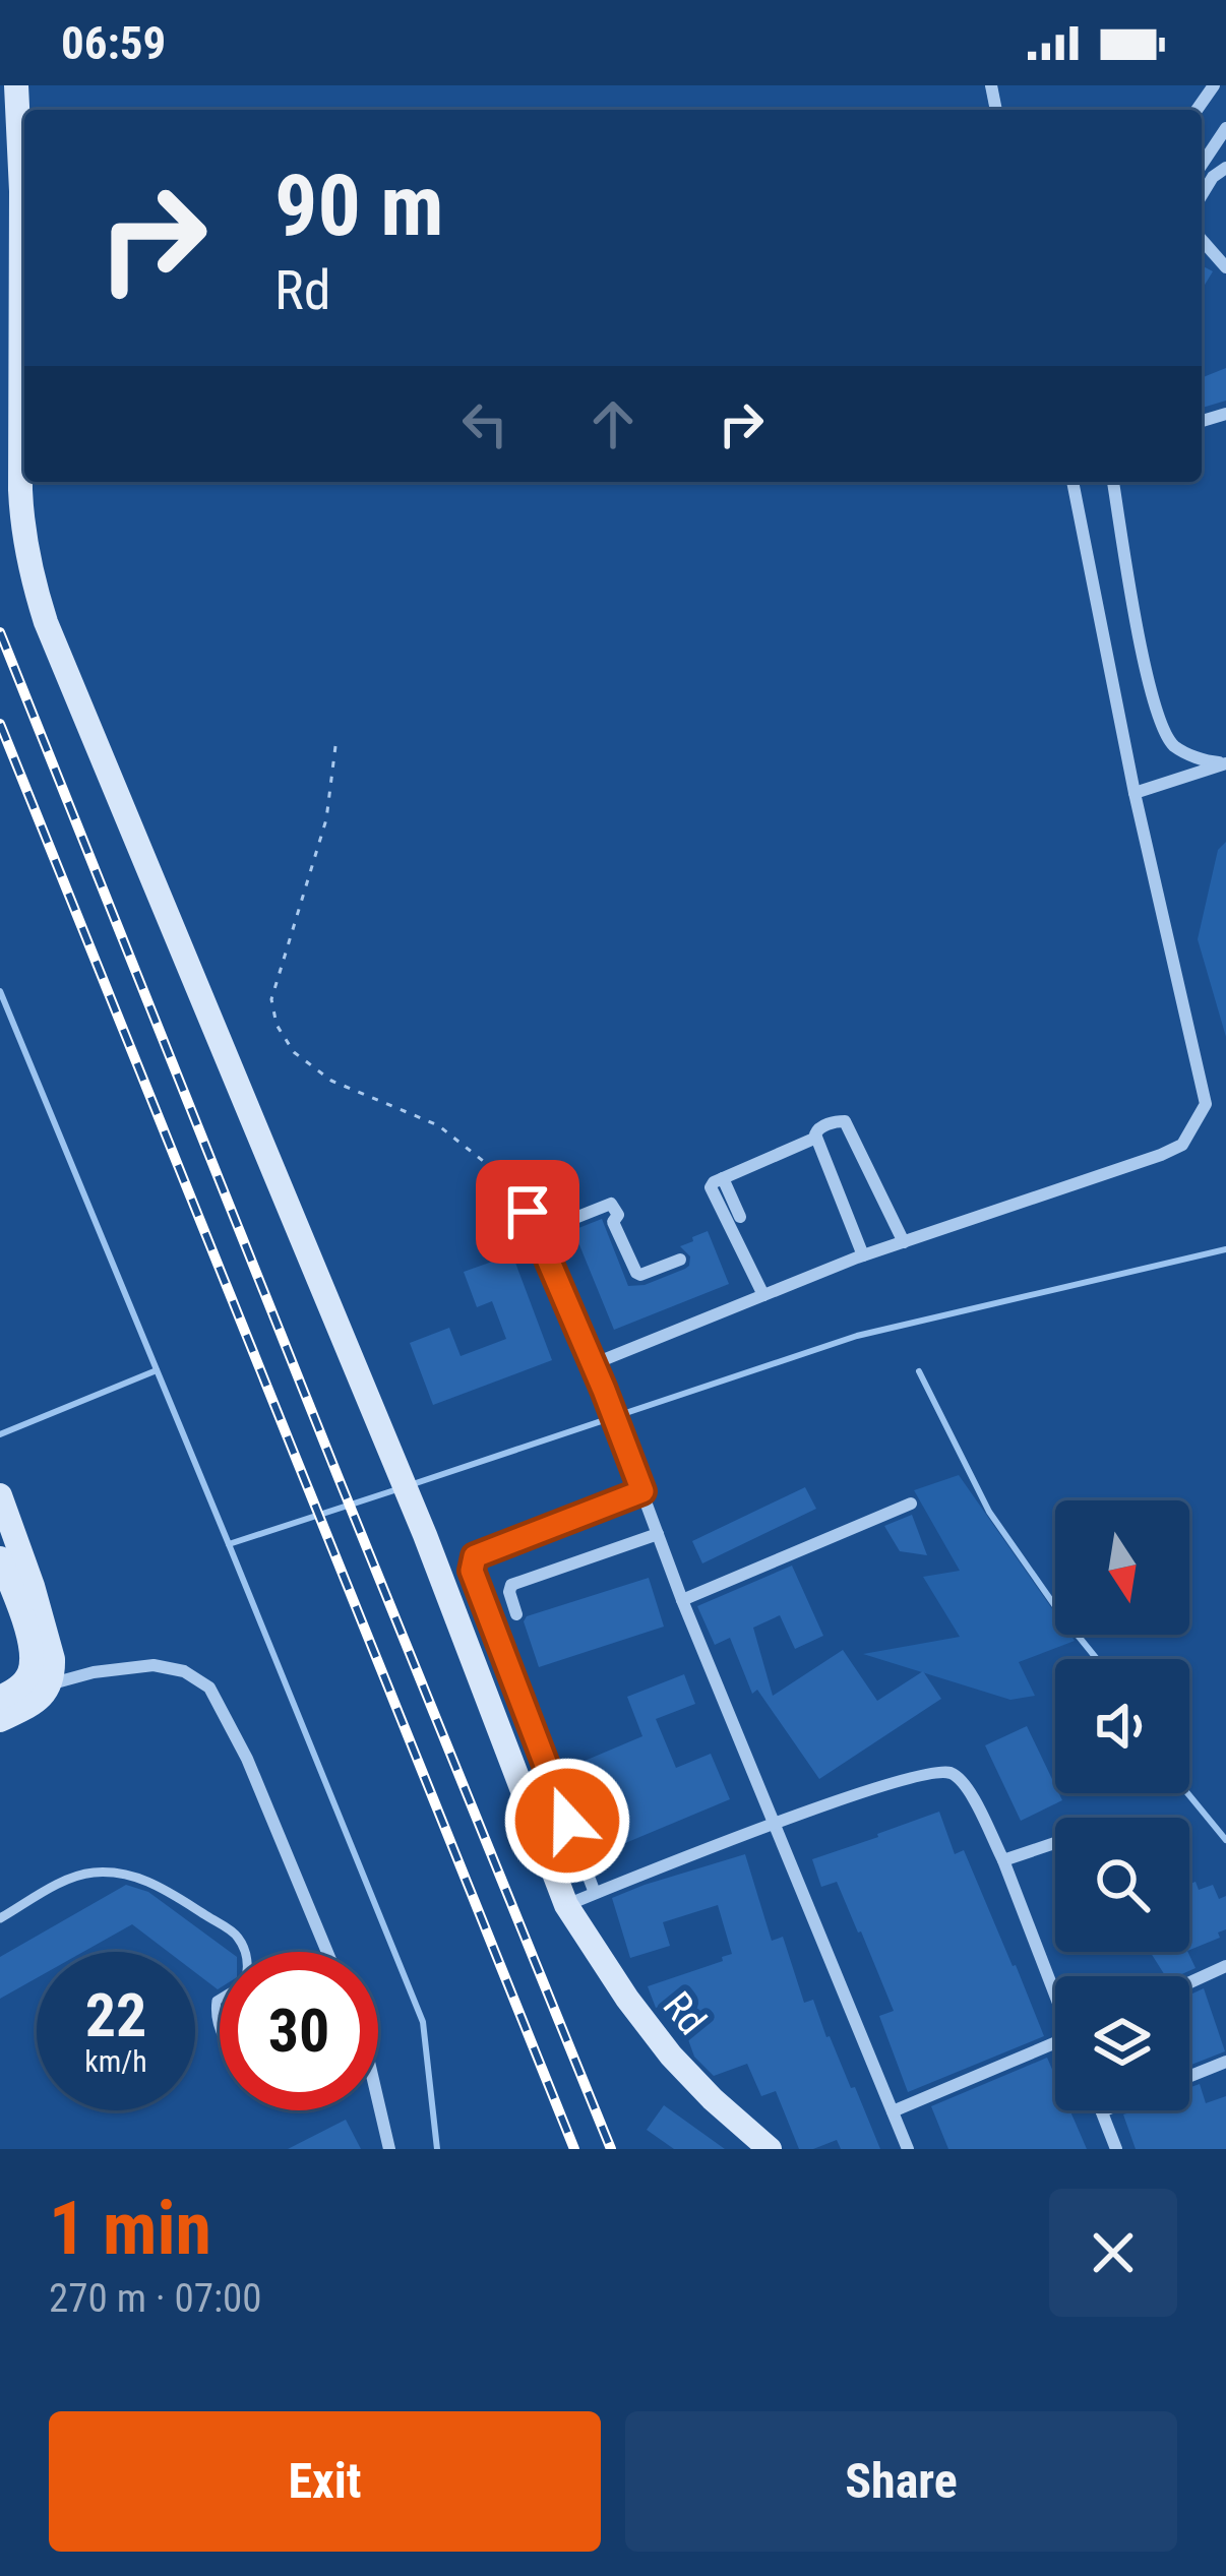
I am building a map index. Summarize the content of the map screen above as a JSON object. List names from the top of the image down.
{
  "streets": {
    "street": ["Rd"]
  },
  "north": "bottom",
  "page": {
    "status": "06:59",
    "turn": ["90 m", "Rd"],
    "speed": "22 km/h",
    "limit": "30",
    "heading": ["1 min", "270 m · 07:00"],
    "buttons": ["Exit", "Share"]
  }
}
